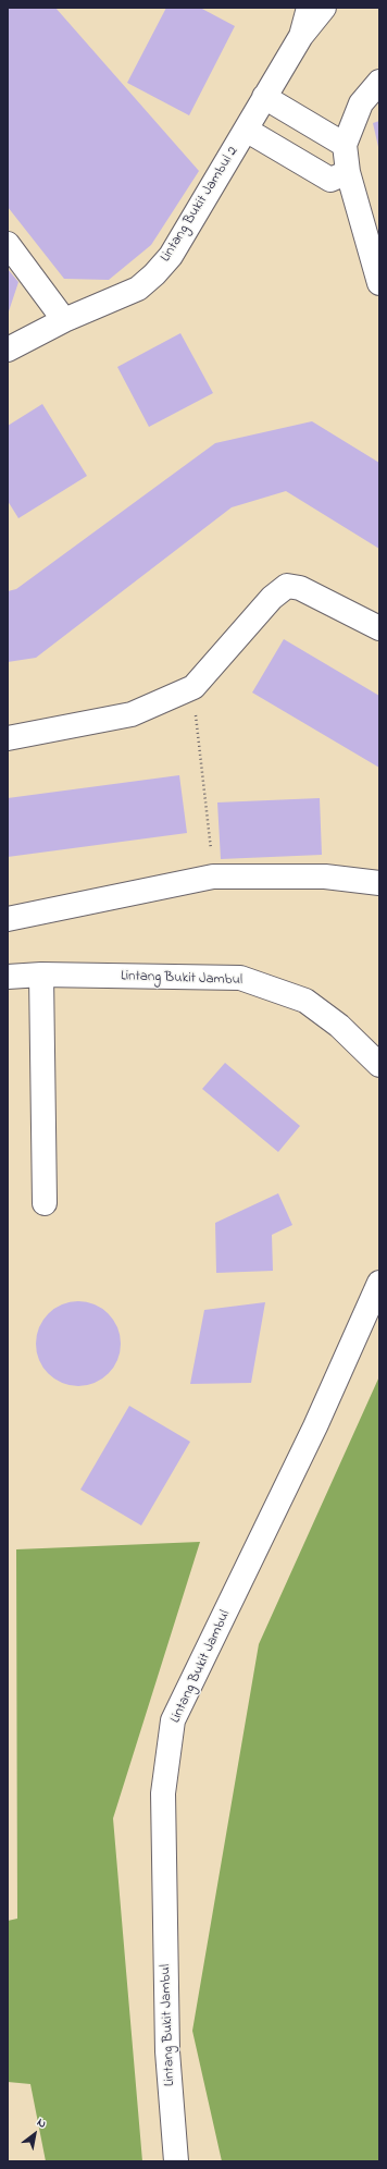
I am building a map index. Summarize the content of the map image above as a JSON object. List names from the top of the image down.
{
  "streets": {
    "street": ["Lintang Bukit Jambul 2", "Lintang Bukit Jambul"]
  },
  "north": "top right"
}
